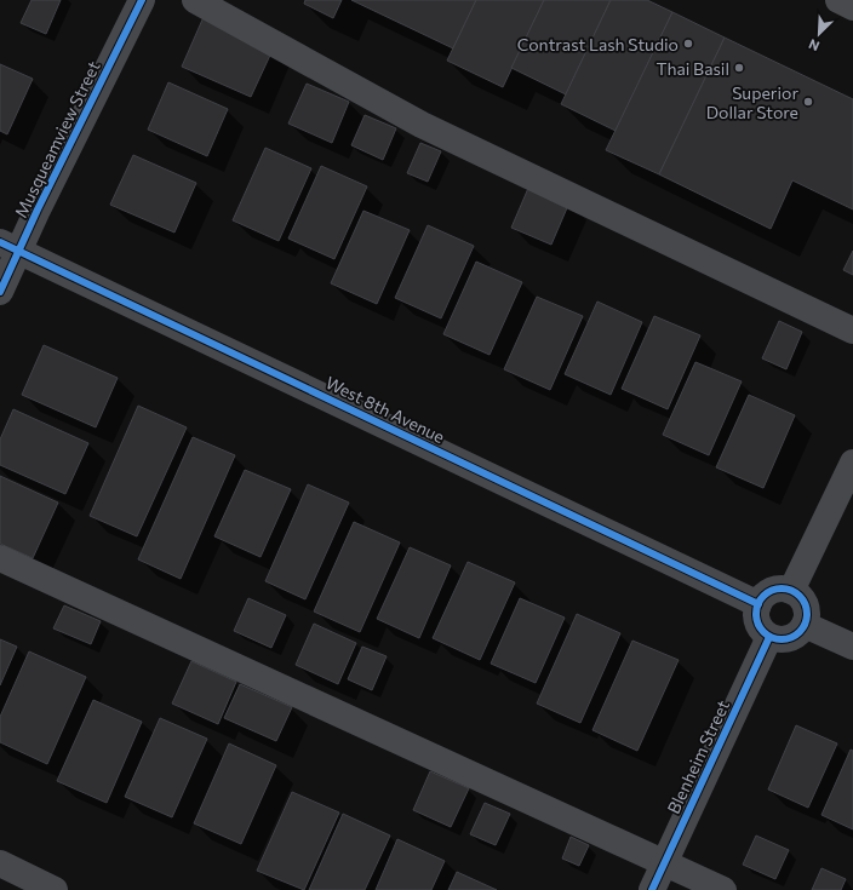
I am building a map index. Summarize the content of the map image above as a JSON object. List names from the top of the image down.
{
  "streets": {
    "street": ["Musqueamview Street", "West 8th Avenue", "Blenheim Street"]
  },
  "crossings": [
    ["Musqueamview Street", "West 8th Avenue"],
    ["West 8th Avenue", "Blenheim Street"]
  ],
  "places": ["Contrast Lash Studio", "Thai Basil", "Superior Dollar Store"],
  "north": "bottom left"
}
